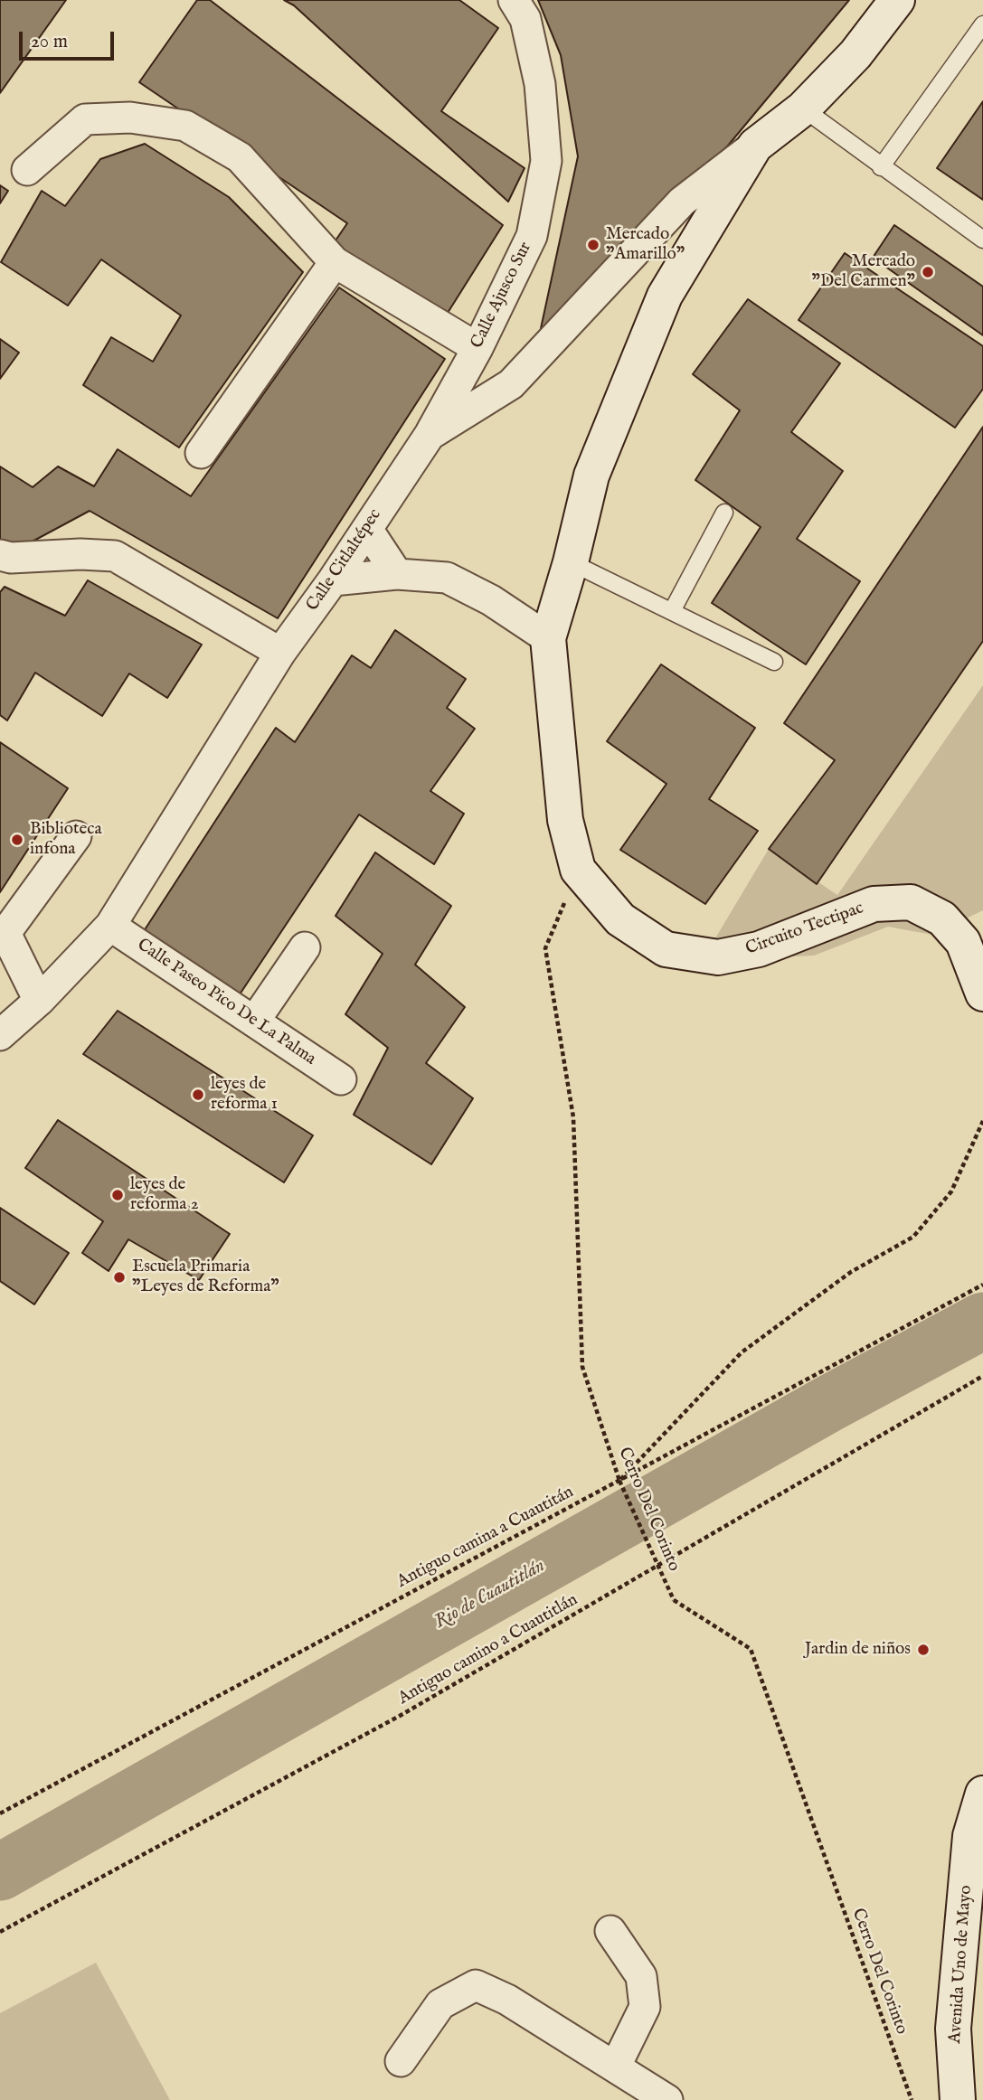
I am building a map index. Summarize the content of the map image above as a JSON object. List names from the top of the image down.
{
  "streets": {
    "street": [
      "Calle Ajusco Sur",
      "Calle Citlaltépec",
      "Circuito Tectipac",
      "Calle Paseo Pico De La Palma",
      "Avenida Uno de Mayo"
    ],
    "path": ["Cerro Del Corinto", "Antiguo camina a Cuautitán", "Antiguo camino a Cuautitlán"]
  },
  "crossings": [
    ["Calle Ajusco Sur", "Calle Citlaltépec"],
    ["Calle Citlaltépec", "Calle Paseo Pico De La Palma"],
    ["Circuito Tectipac", "Cerro Del Corinto"],
    ["Cerro Del Corinto", "Antiguo camina a Cuautitán"]
  ],
  "water": ["Rio de Cuautitlán"],
  "places": [
    "Mercado \"Amarillo\"",
    "Mercado \"Del Carmen\"",
    "Biblioteca infona",
    "leyes de reforma 1",
    "leyes de reforma 2",
    "Escuela Primaria \"Leyes de Reforma\"",
    "Jardin de niños"
  ],
  "scale_bar": "20 m"
}
